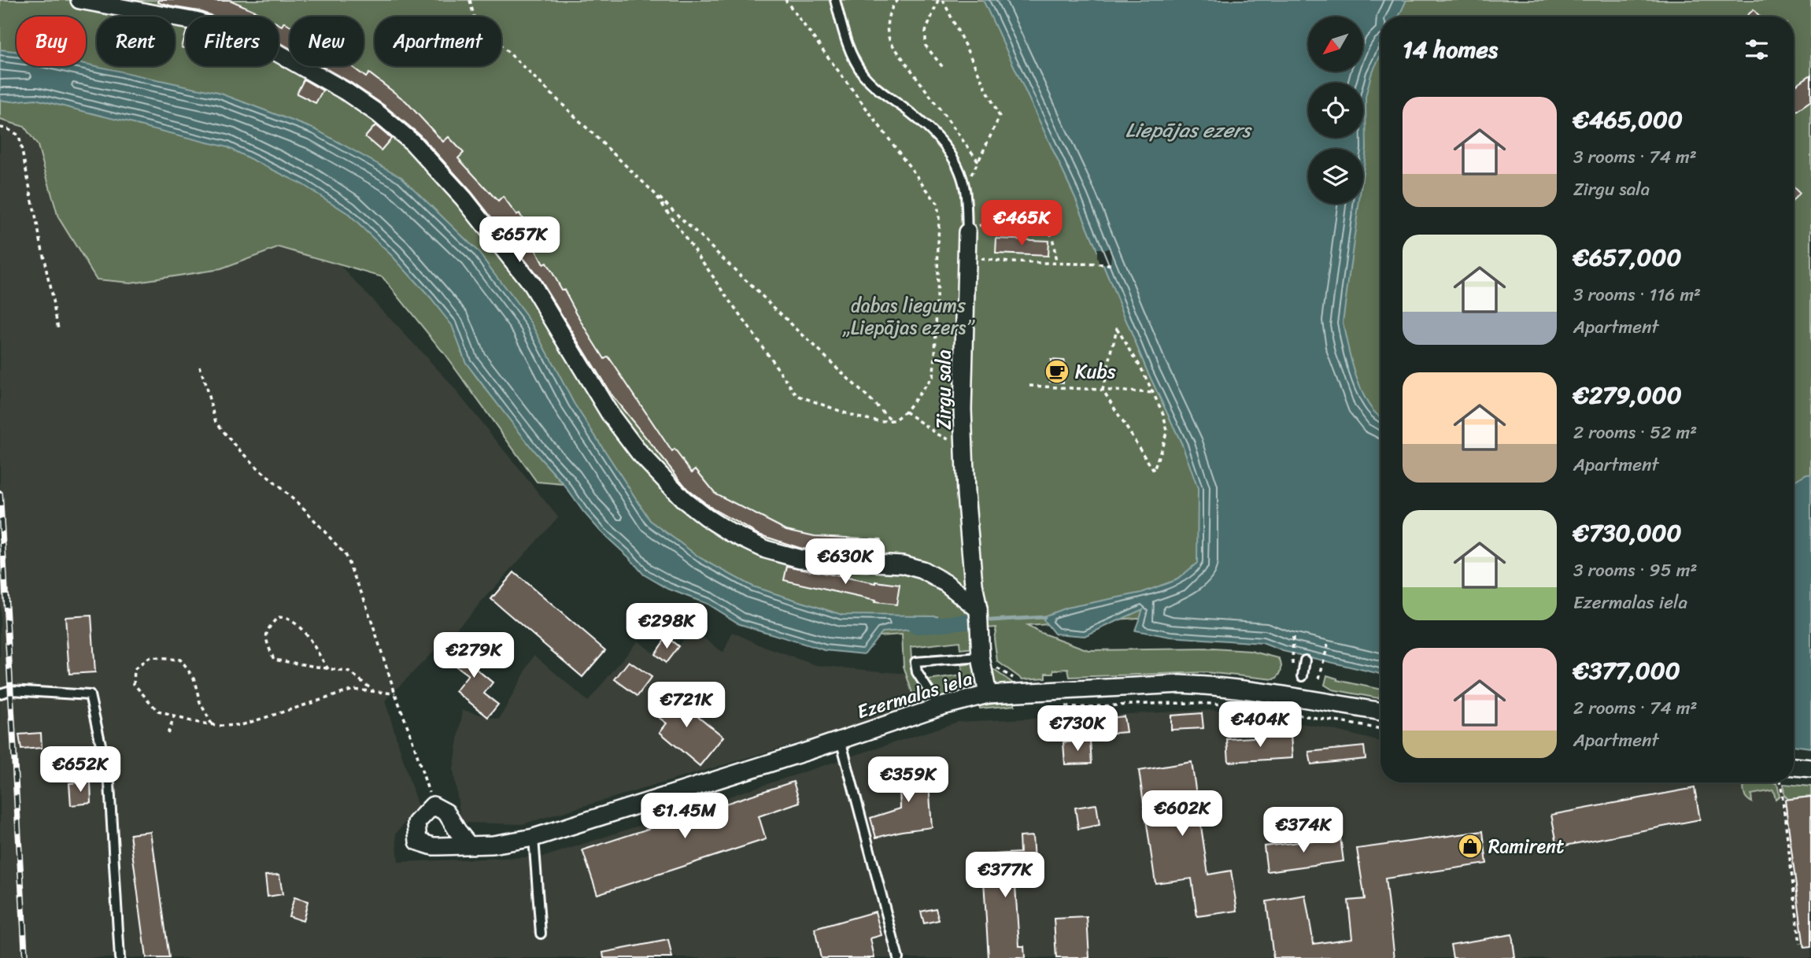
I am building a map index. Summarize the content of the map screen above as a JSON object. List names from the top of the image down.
{
  "streets": {
    "street": ["Zirgu sala", "Ezermalas iela"]
  },
  "crossings": [
    ["Zirgu sala", "Ezermalas iela"]
  ],
  "water": ["Liepājas ezers"],
  "parks": ["dabas liegums „Liepājas ezers”"],
  "places": {
    "cafe": ["Kubs"],
    "shop": ["Ramirent"]
  },
  "north": "bottom left",
  "page": {
    "chip": [
      "Buy",
      "Rent",
      "Filters",
      "New",
      "Apartment"
    ],
    "heading": "14 homes",
    "list": [
      {
        "name": "€465,000",
        "note": "3 rooms · 74 m² · Zirgu sala"
      },
      {
        "name": "€657,000",
        "note": "3 rooms · 116 m² · Apartment"
      },
      {
        "name": "€279,000",
        "note": "2 rooms · 52 m² · Apartment"
      },
      {
        "name": "€730,000",
        "note": "3 rooms · 95 m² · Ezermalas iela"
      },
      {
        "name": "€377,000",
        "note": "2 rooms · 74 m² · Apartment"
      }
    ],
    "price": [
      "€465K",
      "€657K",
      "€630K",
      "€298K",
      "€279K",
      "€721K",
      "€404K",
      "€730K",
      "€652K",
      "€359K",
      "€602K",
      "€1.45M",
      "€374K",
      "€377K"
    ]
  }
}
